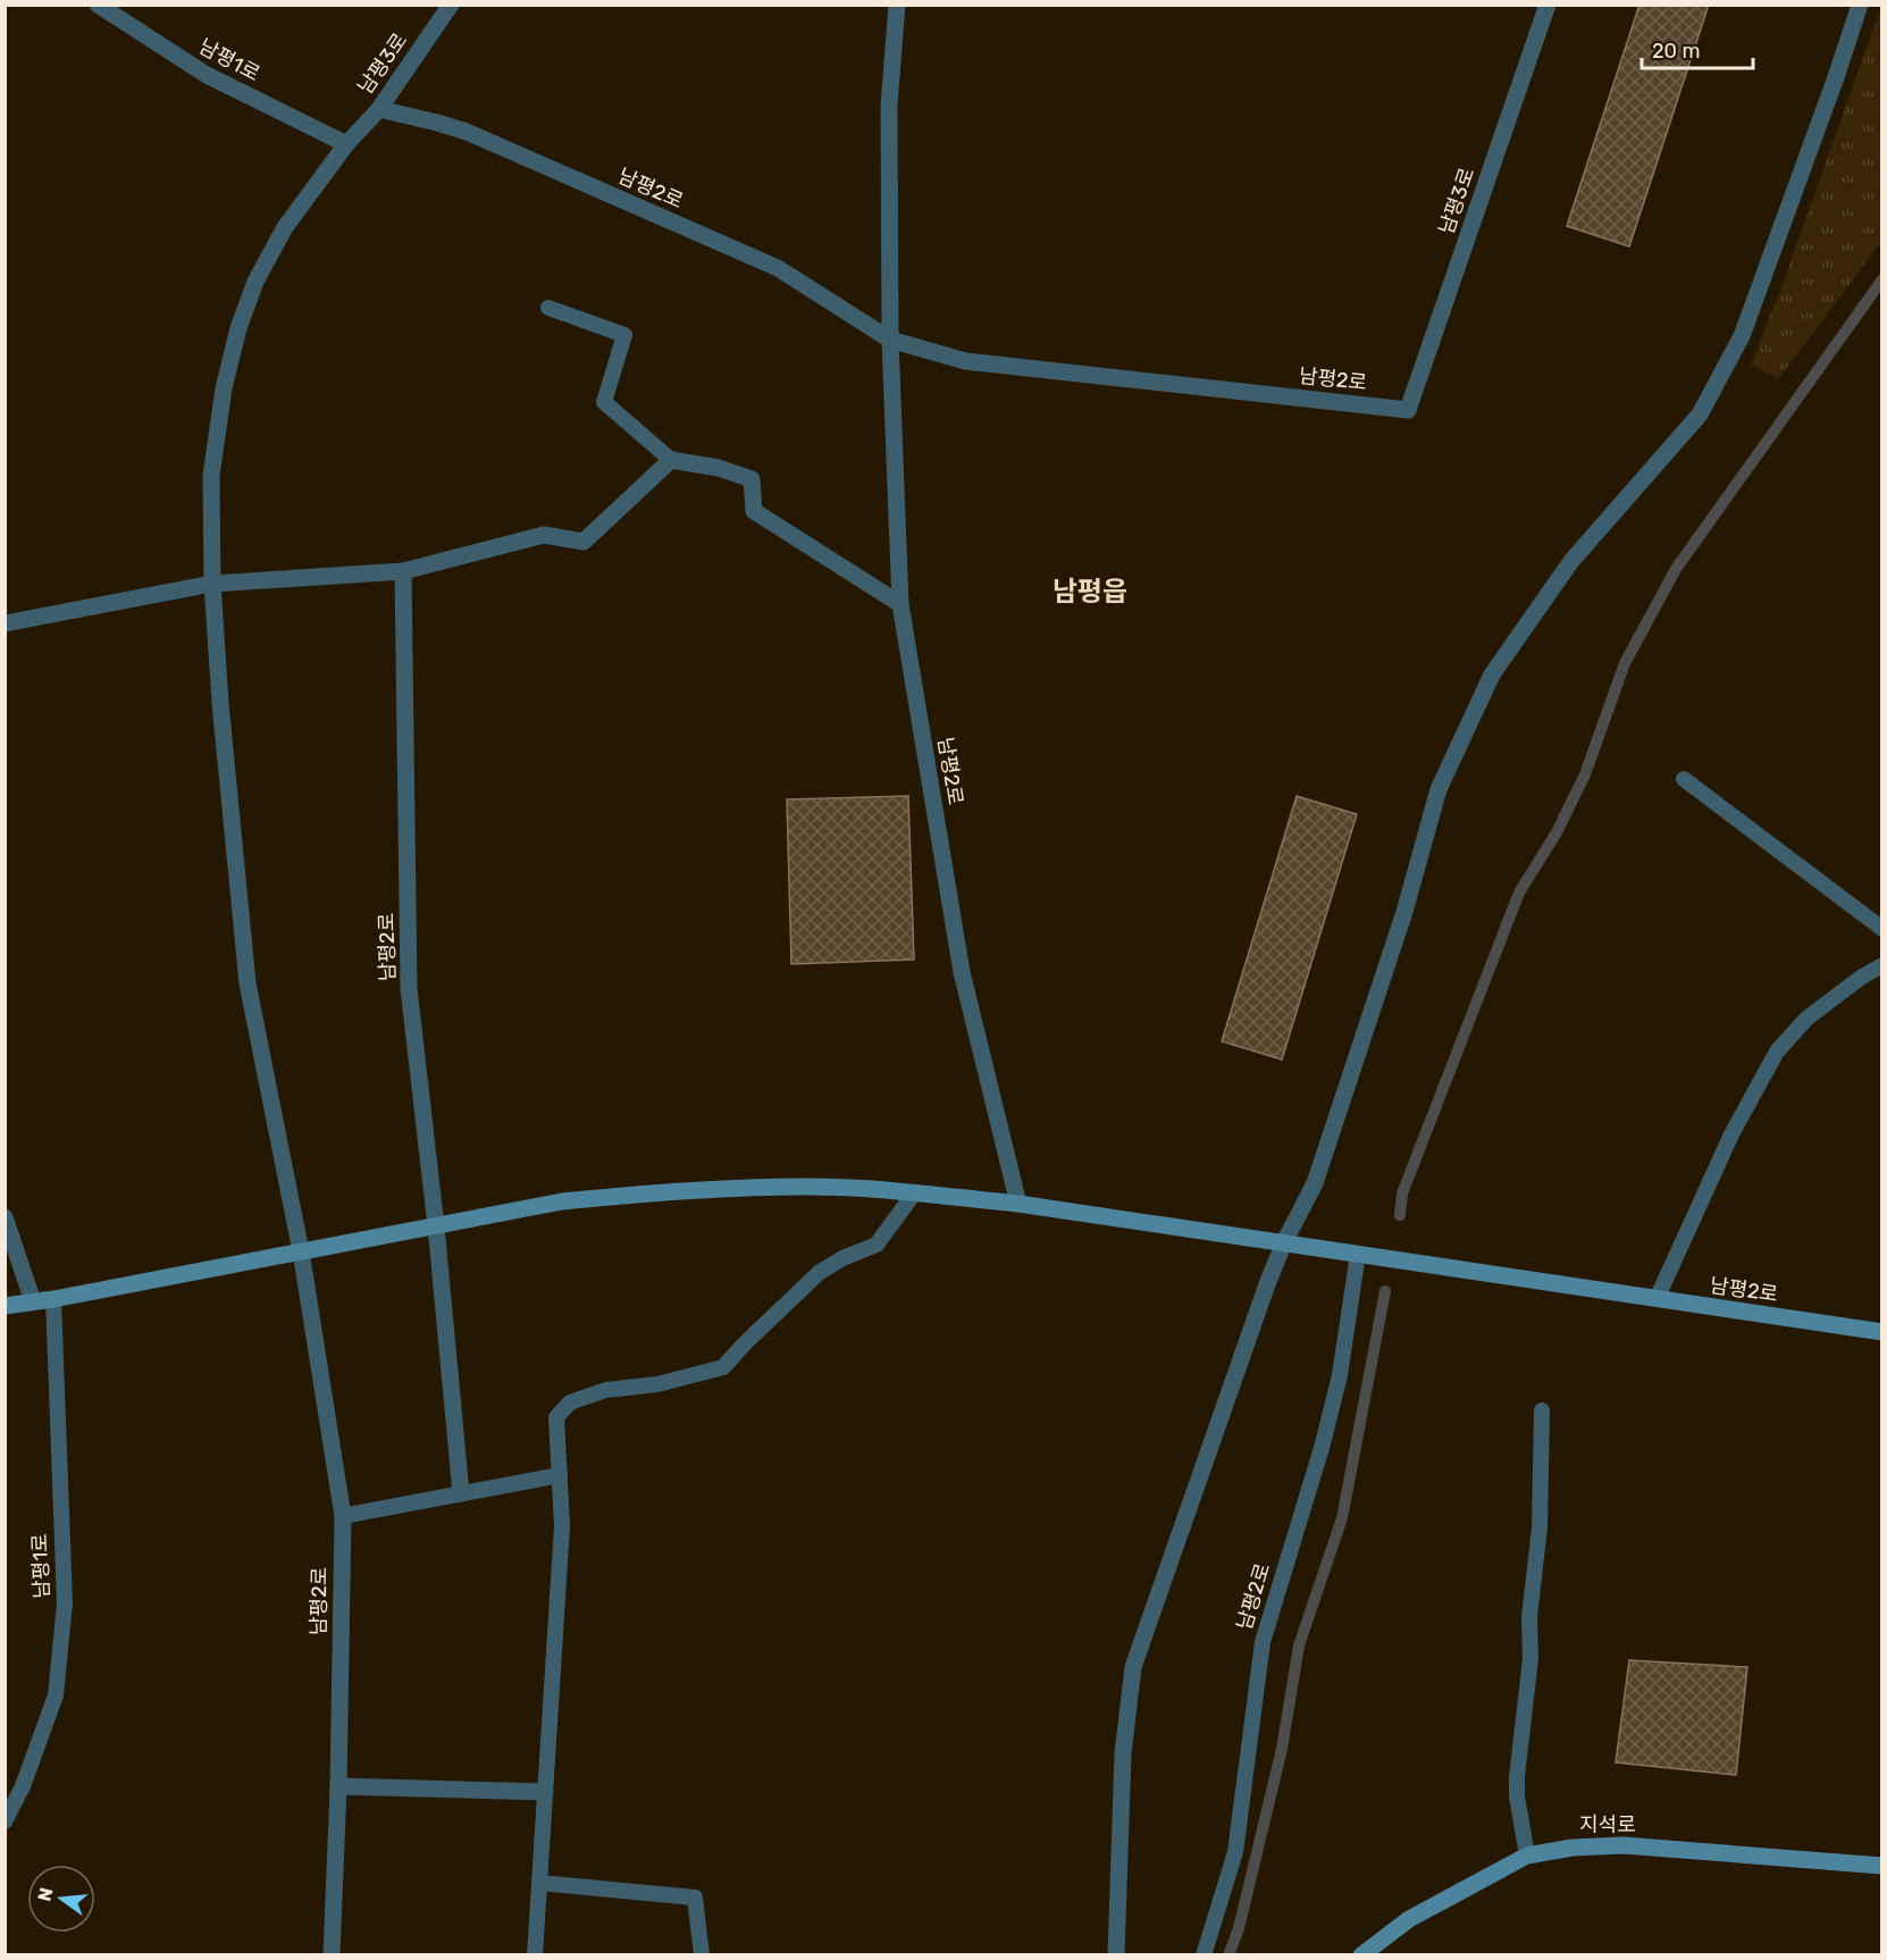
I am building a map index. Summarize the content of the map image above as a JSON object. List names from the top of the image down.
{
  "streets": {
    "street": [
      "남평1로",
      "남평3로",
      "남평2로",
      "지석로"
    ]
  },
  "crossings": [
    ["남평1로", "남평3로"],
    ["남평1로", "남평2로"],
    ["남평3로", "남평2로"]
  ],
  "districts": ["남평읍"],
  "scale_bar": "20 m",
  "north": "left"
}
